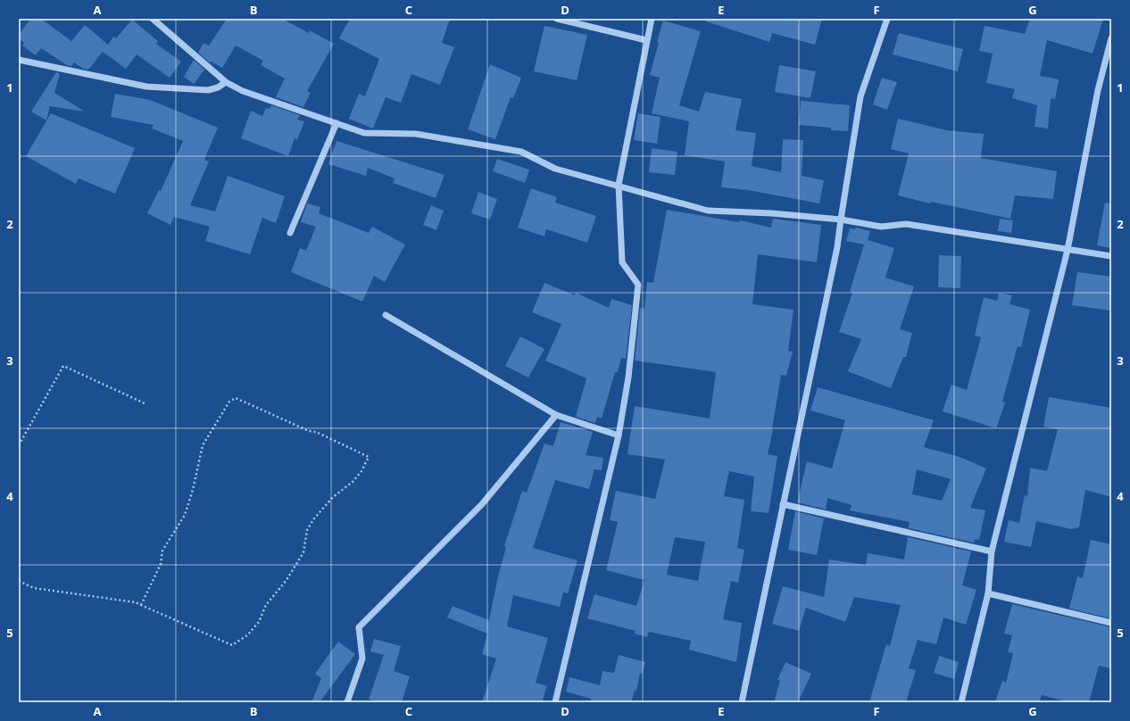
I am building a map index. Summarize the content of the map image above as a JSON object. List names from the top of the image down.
{
  "grid": {
    "columns": [
      "A",
      "B",
      "C",
      "D",
      "E",
      "F",
      "G"
    ],
    "rows": [
      "1",
      "2",
      "3",
      "4",
      "5"
    ]
  }
}
